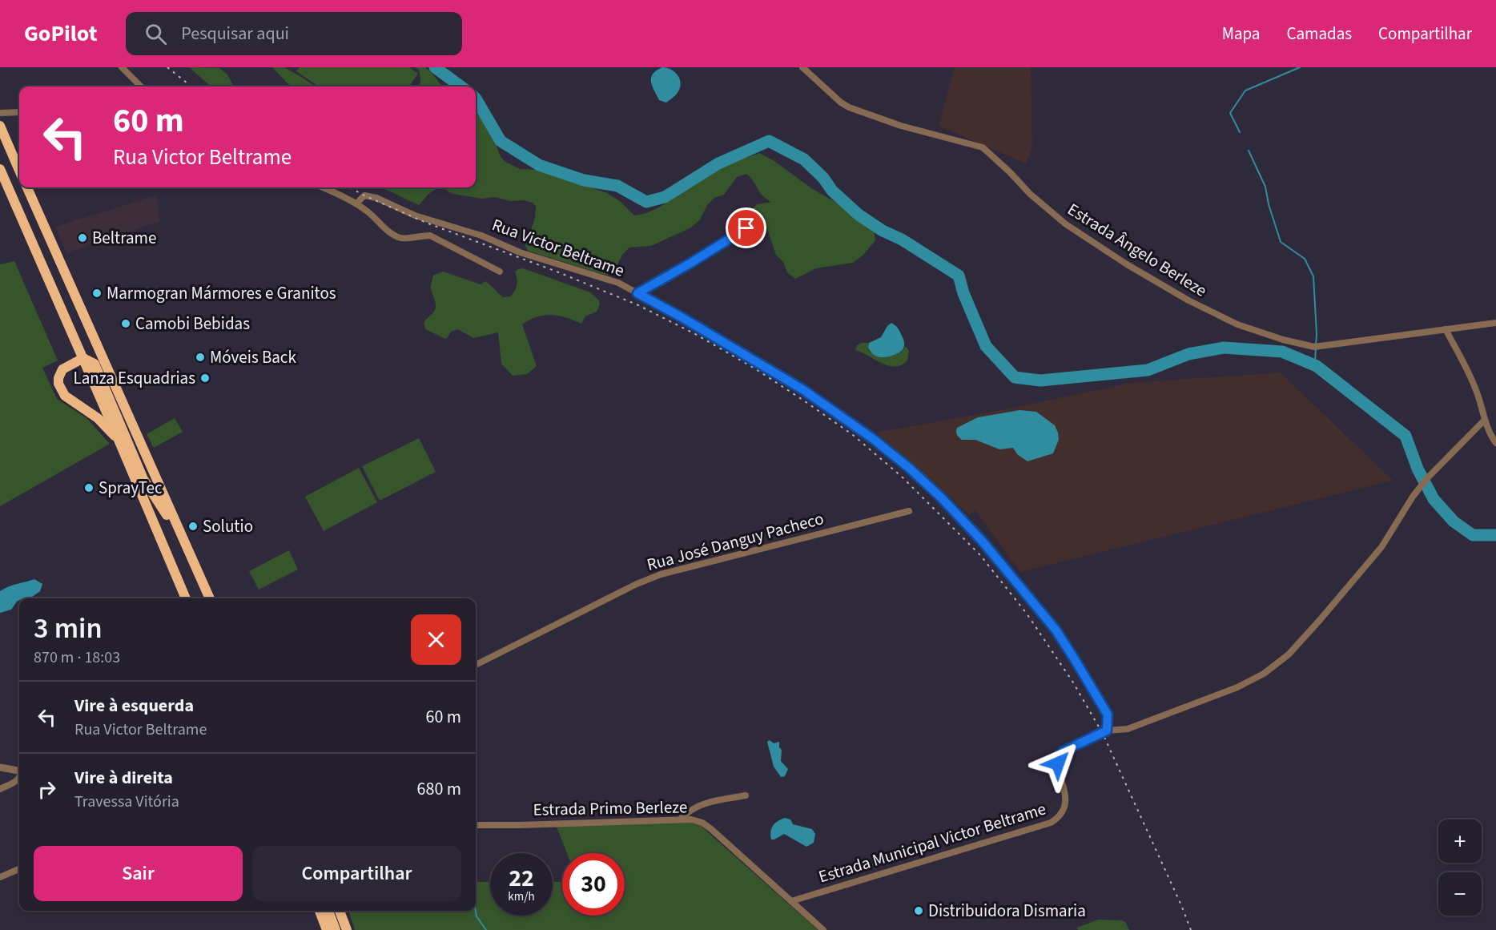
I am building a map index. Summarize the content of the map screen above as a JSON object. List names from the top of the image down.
{
  "streets": {
    "street": [
      "Rua Victor Beltrame",
      "Estrada Ângelo Berleze",
      "Rua José Danguy Pacheco",
      "Estrada Primo Berleze",
      "Estrada Municipal Victor Beltrame"
    ]
  },
  "crossings": [
    ["Rua Victor Beltrame", "Estrada Municipal Victor Beltrame"],
    ["Estrada Primo Berleze", "Estrada Municipal Victor Beltrame"]
  ],
  "places": [
    "Beltrame",
    "Marmogran Mármores e Granitos",
    "Camobi Bebidas",
    "Móveis Back",
    "Lanza Esquadrias",
    "SprayTec",
    "Solutio",
    "Distribuidora Dismaria"
  ],
  "page": {
    "header": "GoPilot",
    "search": "Pesquisar aqui",
    "nav": ["Mapa", "Camadas", "Compartilhar"],
    "turn": ["60 m", "Rua Victor Beltrame"],
    "heading": ["3 min", "870 m · 18:03"],
    "list": [
      {
        "name": "Vire à esquerda",
        "note": "Rua Victor Beltrame",
        "value": "60 m"
      },
      {
        "name": "Vire à direita",
        "note": "Travessa Vitória",
        "value": "680 m"
      }
    ],
    "map_buttons": ["+", "−"],
    "buttons": ["Sair", "Compartilhar"],
    "speed": "22 km/h",
    "limit": "30"
  }
}
